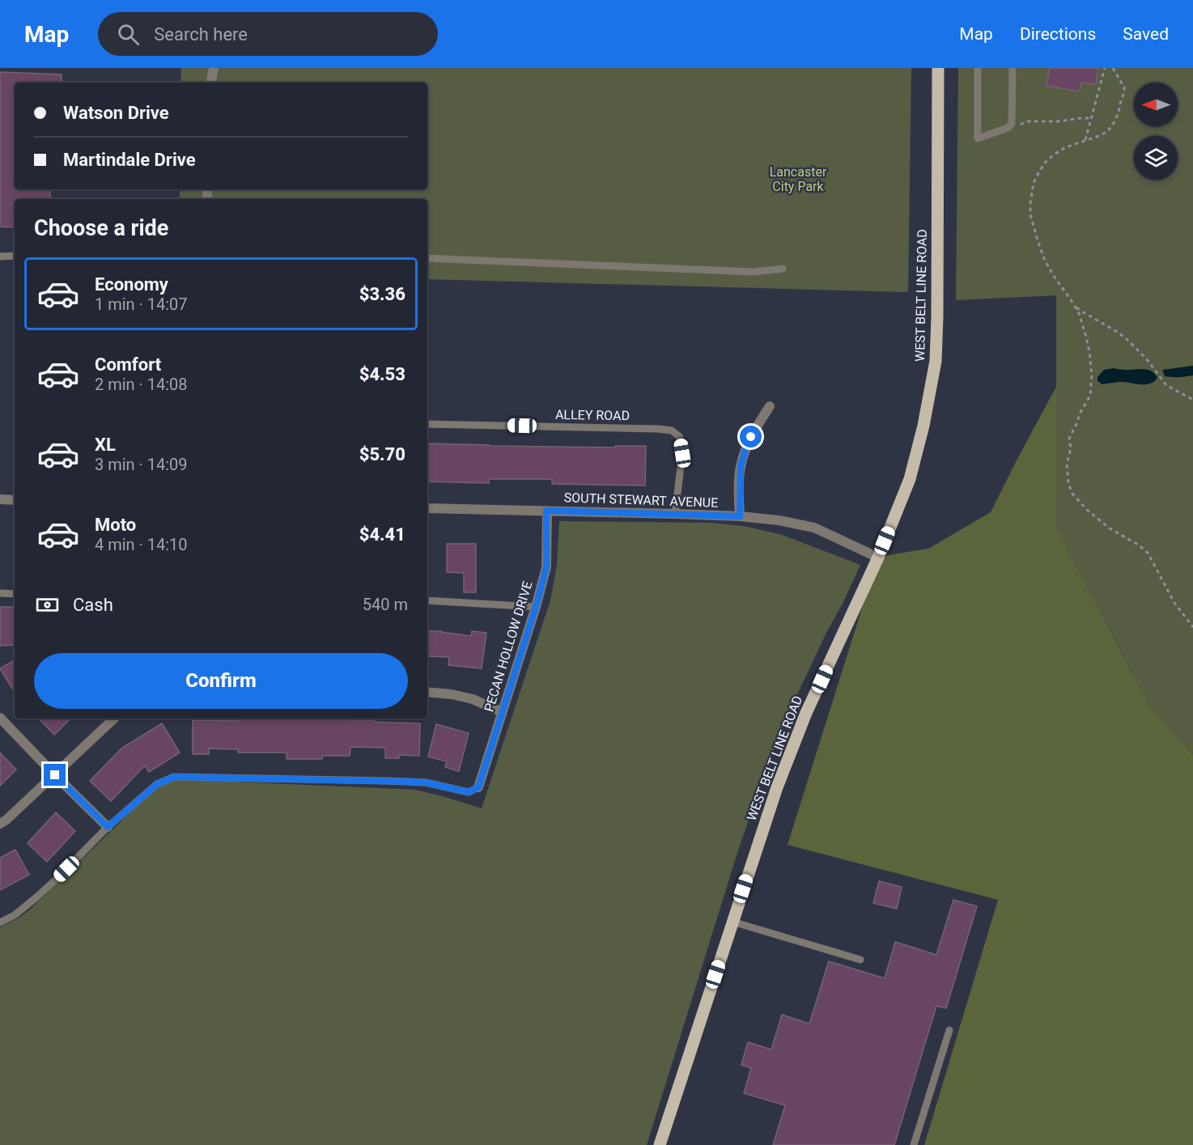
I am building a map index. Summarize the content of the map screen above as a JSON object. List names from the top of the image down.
{
  "streets": {
    "main road": ["WEST BELT LINE ROAD"],
    "street": ["SOUTH STEWART AVENUE", "PECAN HOLLOW DRIVE"],
    "lane": ["ALLEY ROAD"]
  },
  "crossings": [
    ["WEST BELT LINE ROAD", "SOUTH STEWART AVENUE"],
    ["ALLEY ROAD", "SOUTH STEWART AVENUE"],
    ["SOUTH STEWART AVENUE", "PECAN HOLLOW DRIVE"]
  ],
  "parks": ["Lancaster City Park"],
  "north": "left",
  "page": {
    "header": "Map",
    "search": "Search here",
    "nav": ["Map", "Directions", "Saved"],
    "banner": ["Watson Drive", "Martindale Drive"],
    "heading": "Choose a ride",
    "list": [
      {
        "name": "Economy",
        "note": "1 min · 14:07",
        "value": "$3.36"
      },
      {
        "name": "Comfort",
        "note": "2 min · 14:08",
        "value": "$4.53"
      },
      {
        "name": "XL",
        "note": "3 min · 14:09",
        "value": "$5.70"
      },
      {
        "name": "Moto",
        "note": "4 min · 14:10",
        "value": "$4.41"
      }
    ],
    "pay": ["Cash", "540 m"],
    "buttons": "Confirm"
  }
}
